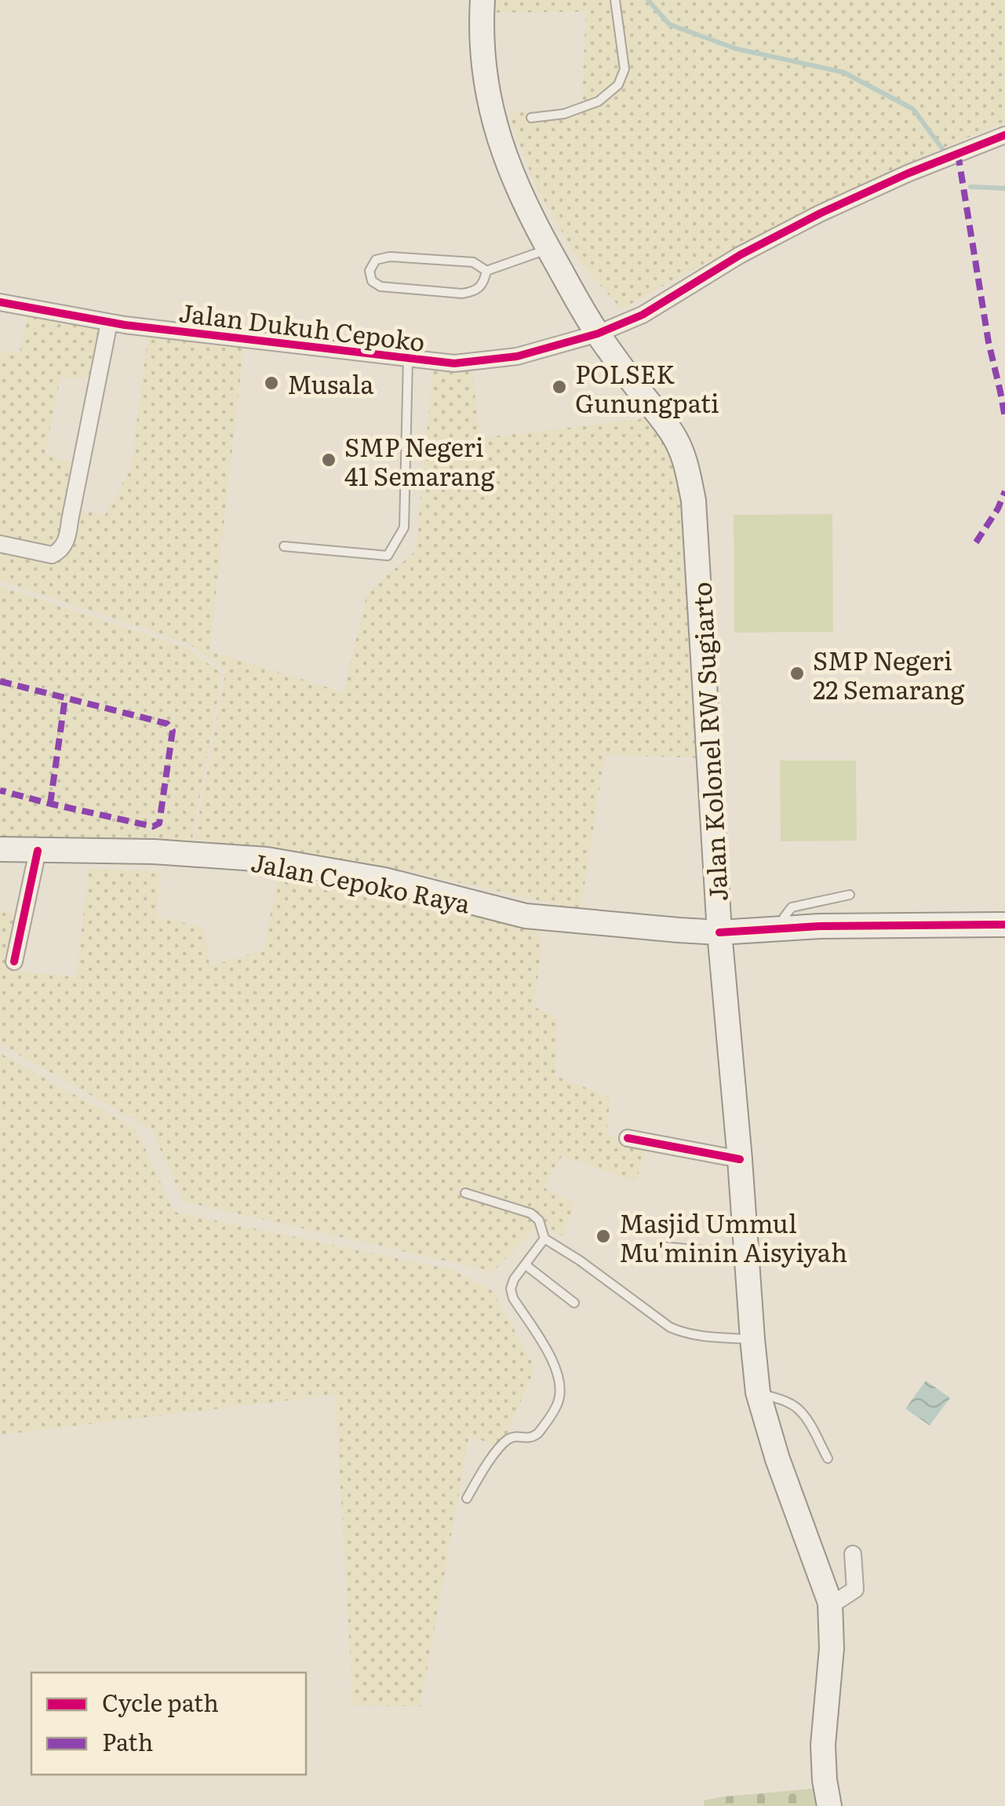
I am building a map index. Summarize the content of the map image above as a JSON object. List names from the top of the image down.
{
  "streets": {
    "main road": ["Jalan Kolonel RW Sugiarto", "Jalan Cepoko Raya"],
    "street": ["Jalan Dukuh Cepoko"]
  },
  "crossings": [
    ["Jalan Dukuh Cepoko", "Jalan Kolonel RW Sugiarto"],
    ["Jalan Kolonel RW Sugiarto", "Jalan Cepoko Raya"]
  ],
  "places": [
    "Musala",
    "POLSEK Gunungpati",
    "SMP Negeri 41 Semarang",
    "SMP Negeri 22 Semarang",
    "Masjid Ummul Mu'minin Aisyiyah"
  ],
  "legend": ["Cycle path", "Path"]
}
